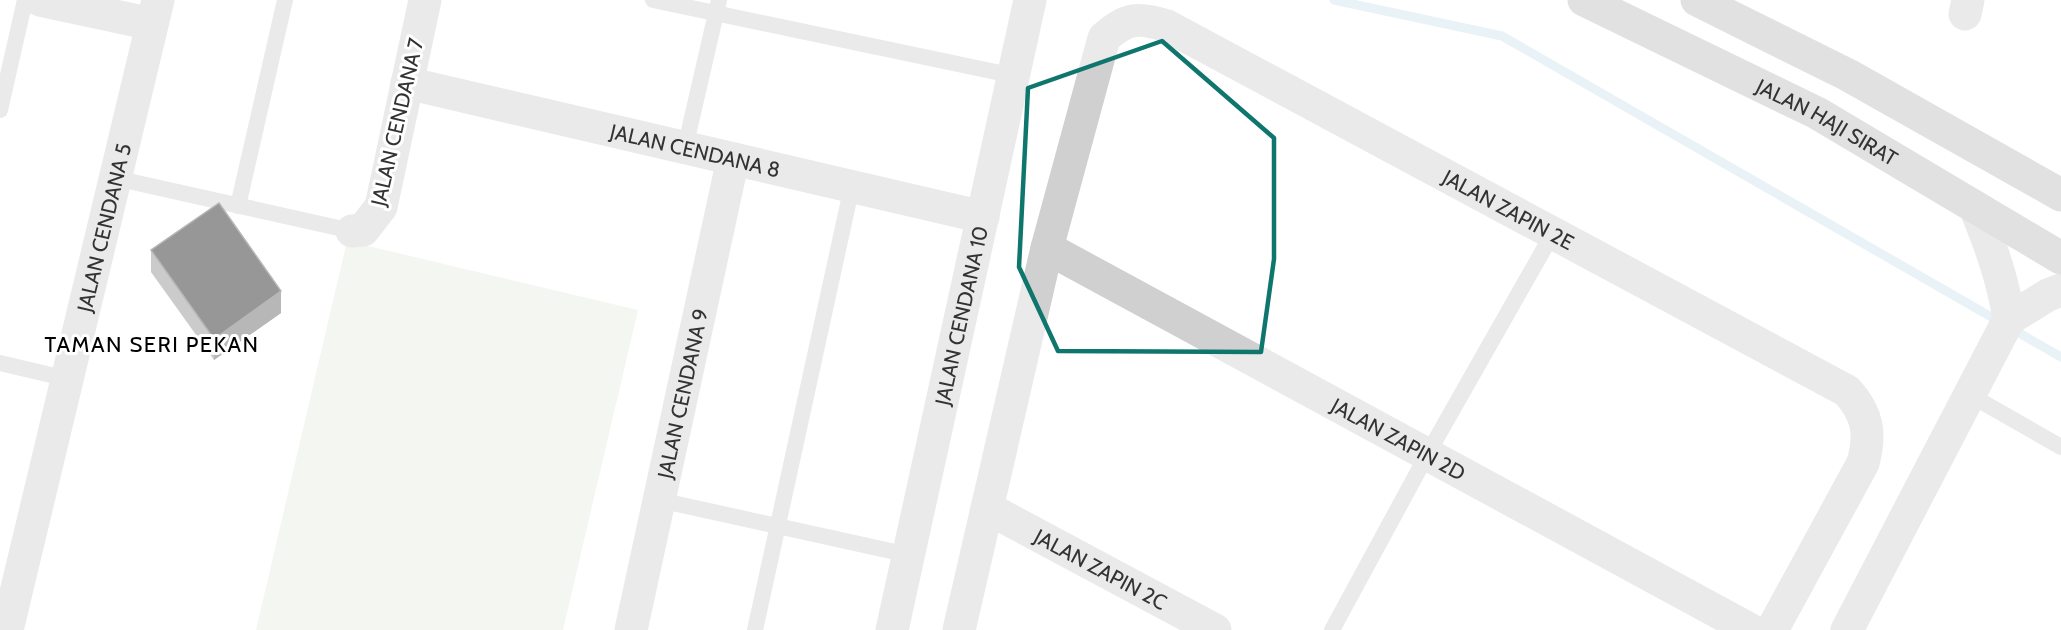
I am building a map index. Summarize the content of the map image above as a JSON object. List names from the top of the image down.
{
  "streets": {
    "main road": ["JALAN HAJI SIRAT"],
    "street": [
      "JALAN CENDANA 7",
      "JALAN CENDANA 8",
      "JALAN ZAPIN 2E",
      "JALAN CENDANA 5",
      "JALAN CENDANA 10",
      "JALAN CENDANA 9",
      "JALAN ZAPIN 2D",
      "JALAN ZAPIN 2C"
    ]
  },
  "crossings": [
    ["JALAN CENDANA 7", "JALAN CENDANA 8"],
    ["JALAN CENDANA 8", "JALAN CENDANA 10"],
    ["JALAN CENDANA 8", "JALAN CENDANA 9"],
    ["JALAN ZAPIN 2E", "JALAN ZAPIN 2D"]
  ],
  "districts": ["TAMAN SERI PEKAN"]
}
